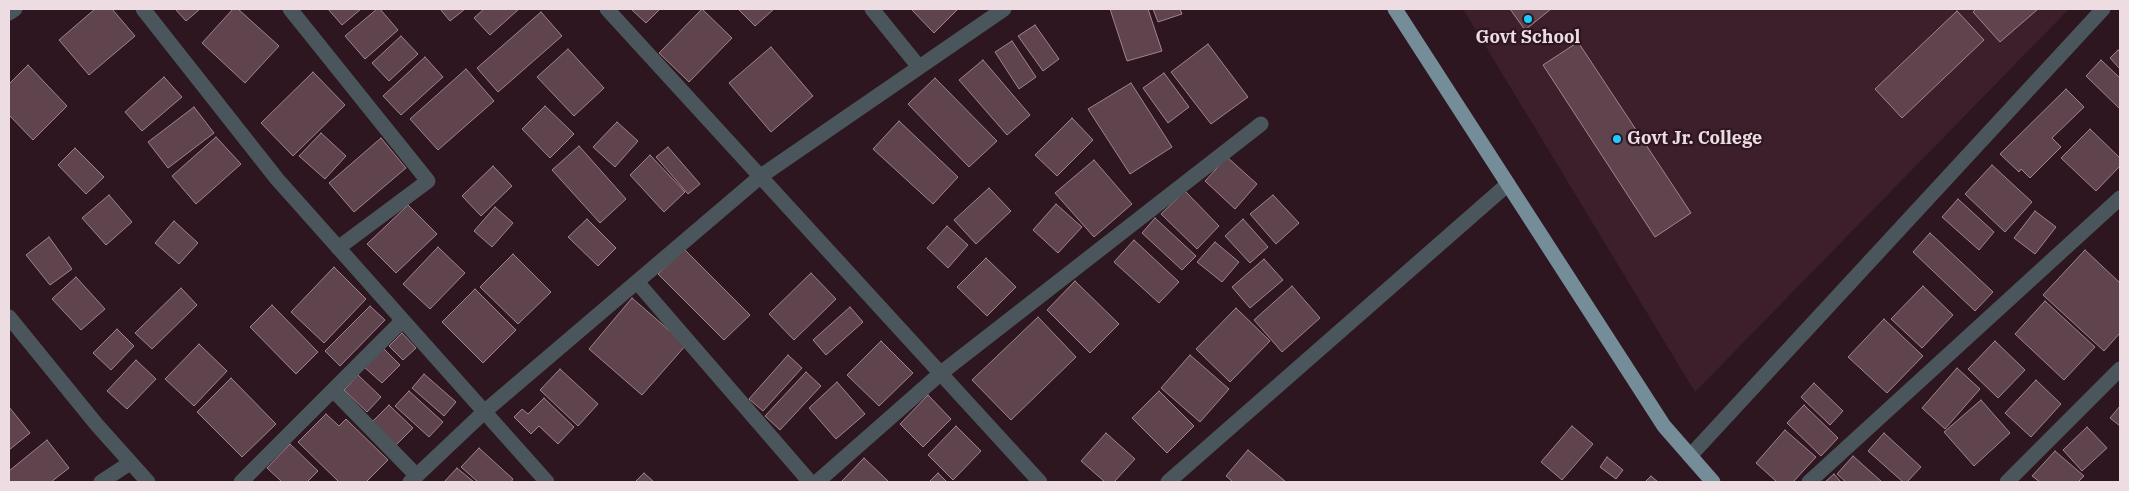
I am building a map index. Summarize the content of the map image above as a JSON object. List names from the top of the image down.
{
  "places": ["Govt School", "Govt Jr. College"]
}
